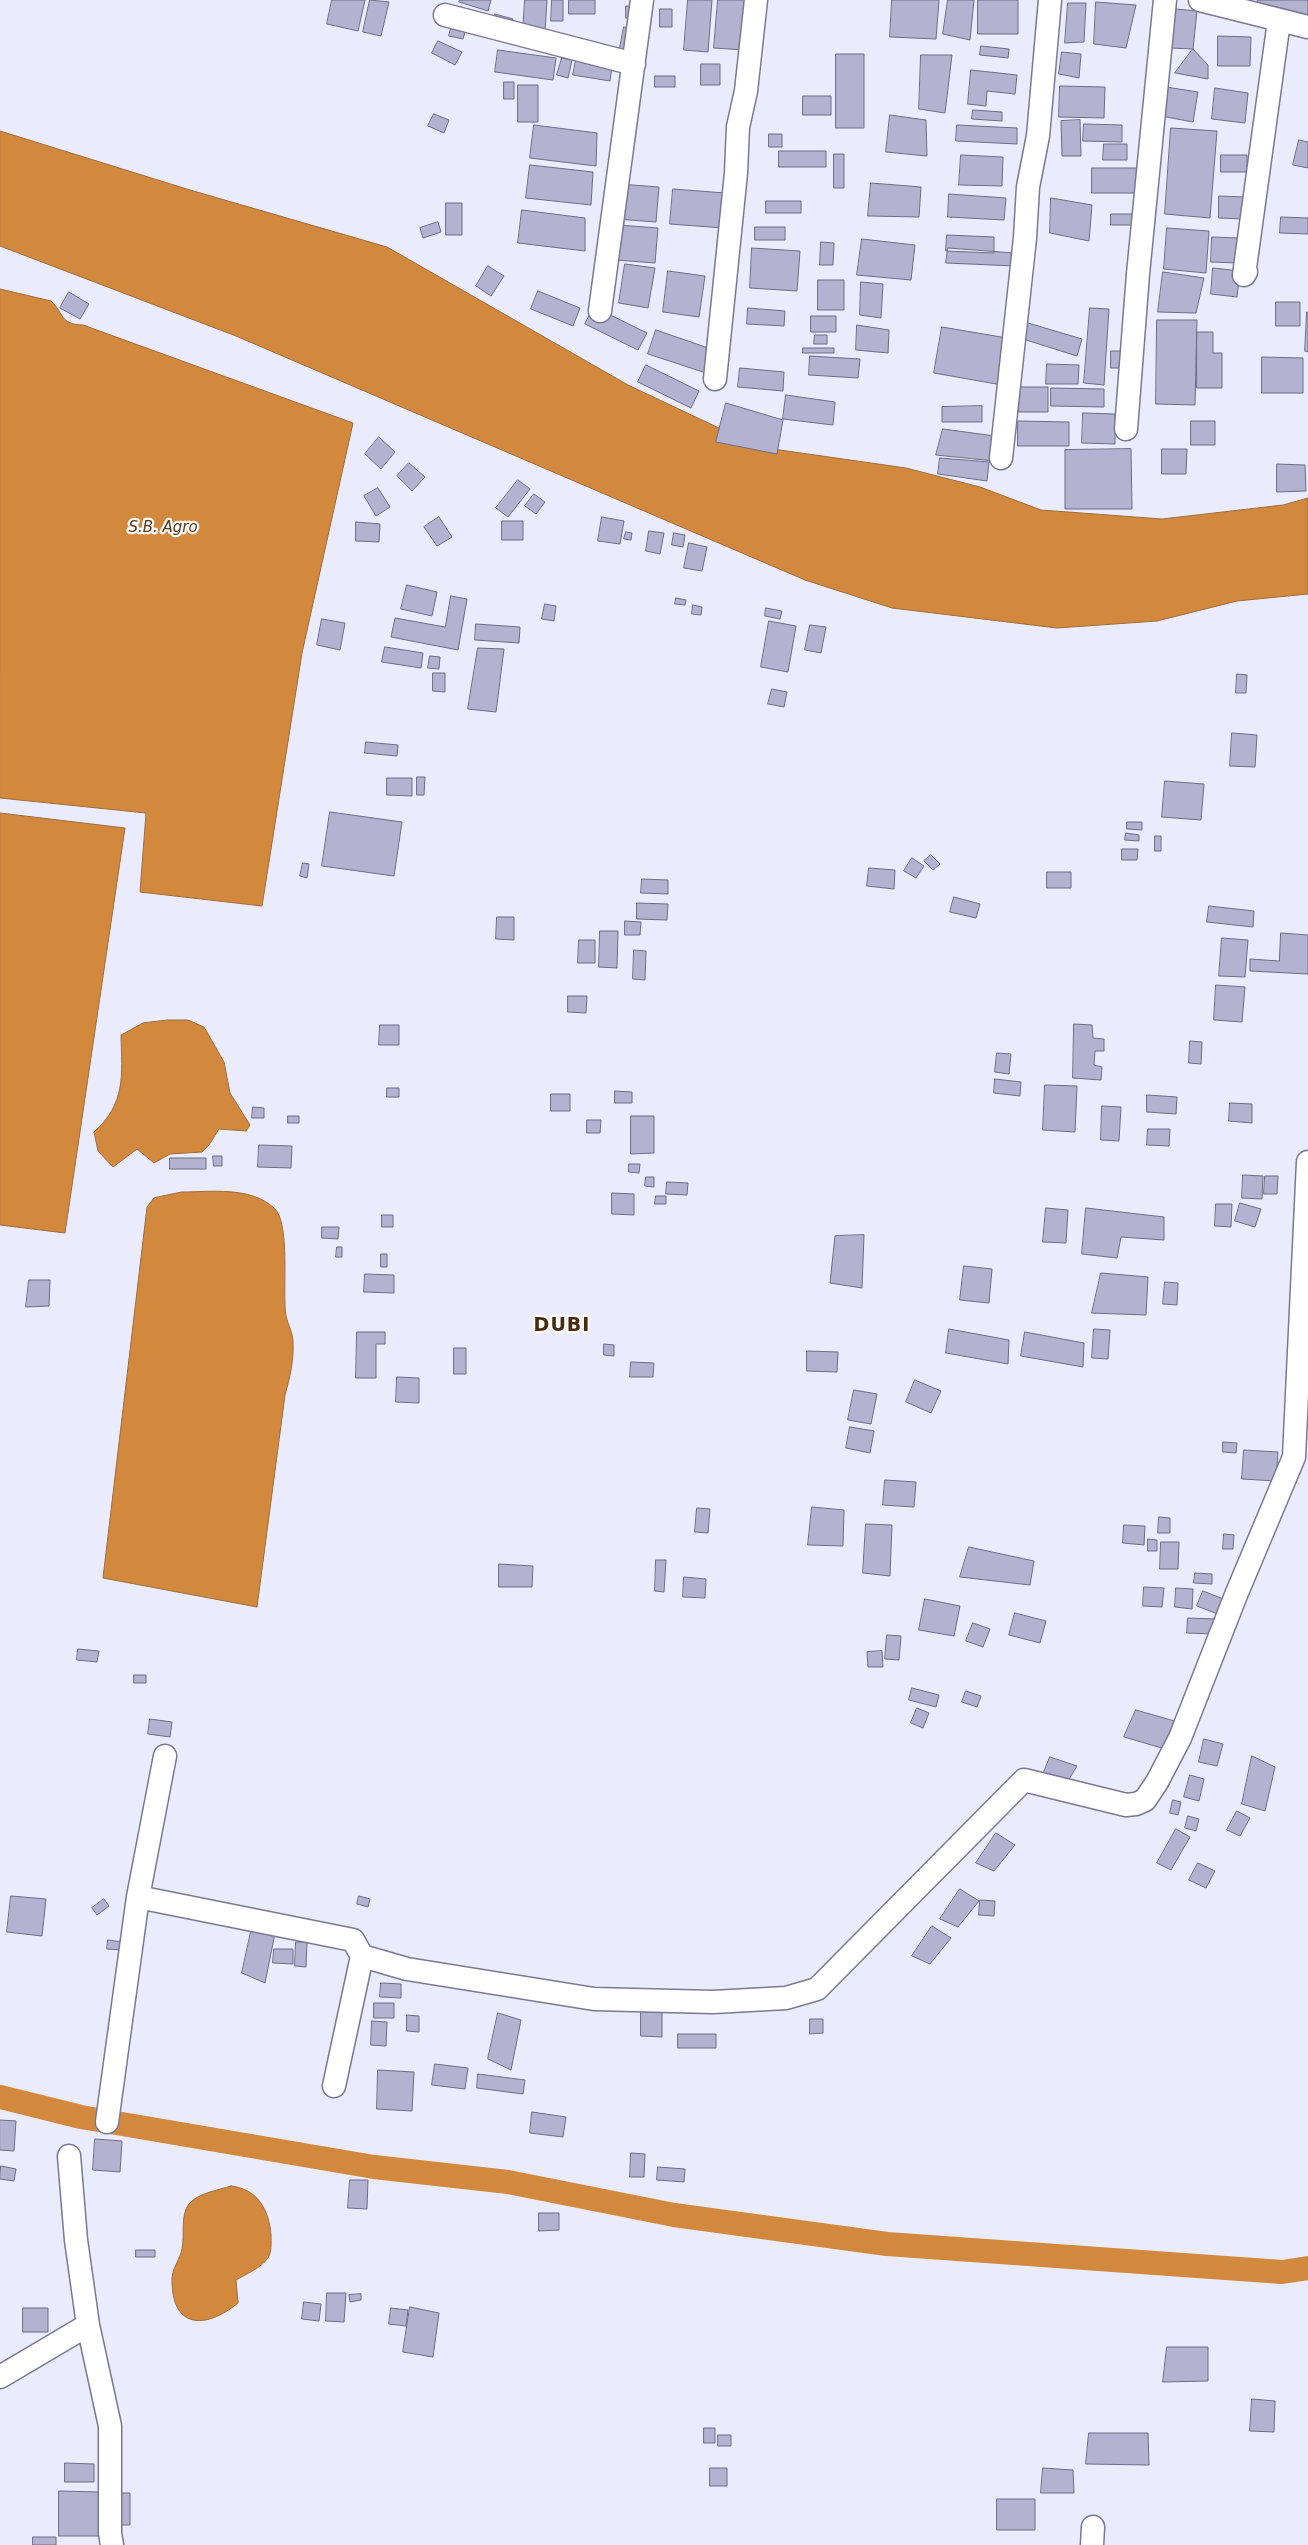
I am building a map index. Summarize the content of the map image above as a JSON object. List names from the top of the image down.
{
  "districts": ["DUBI"],
  "water": ["S.B. Agro"]
}
